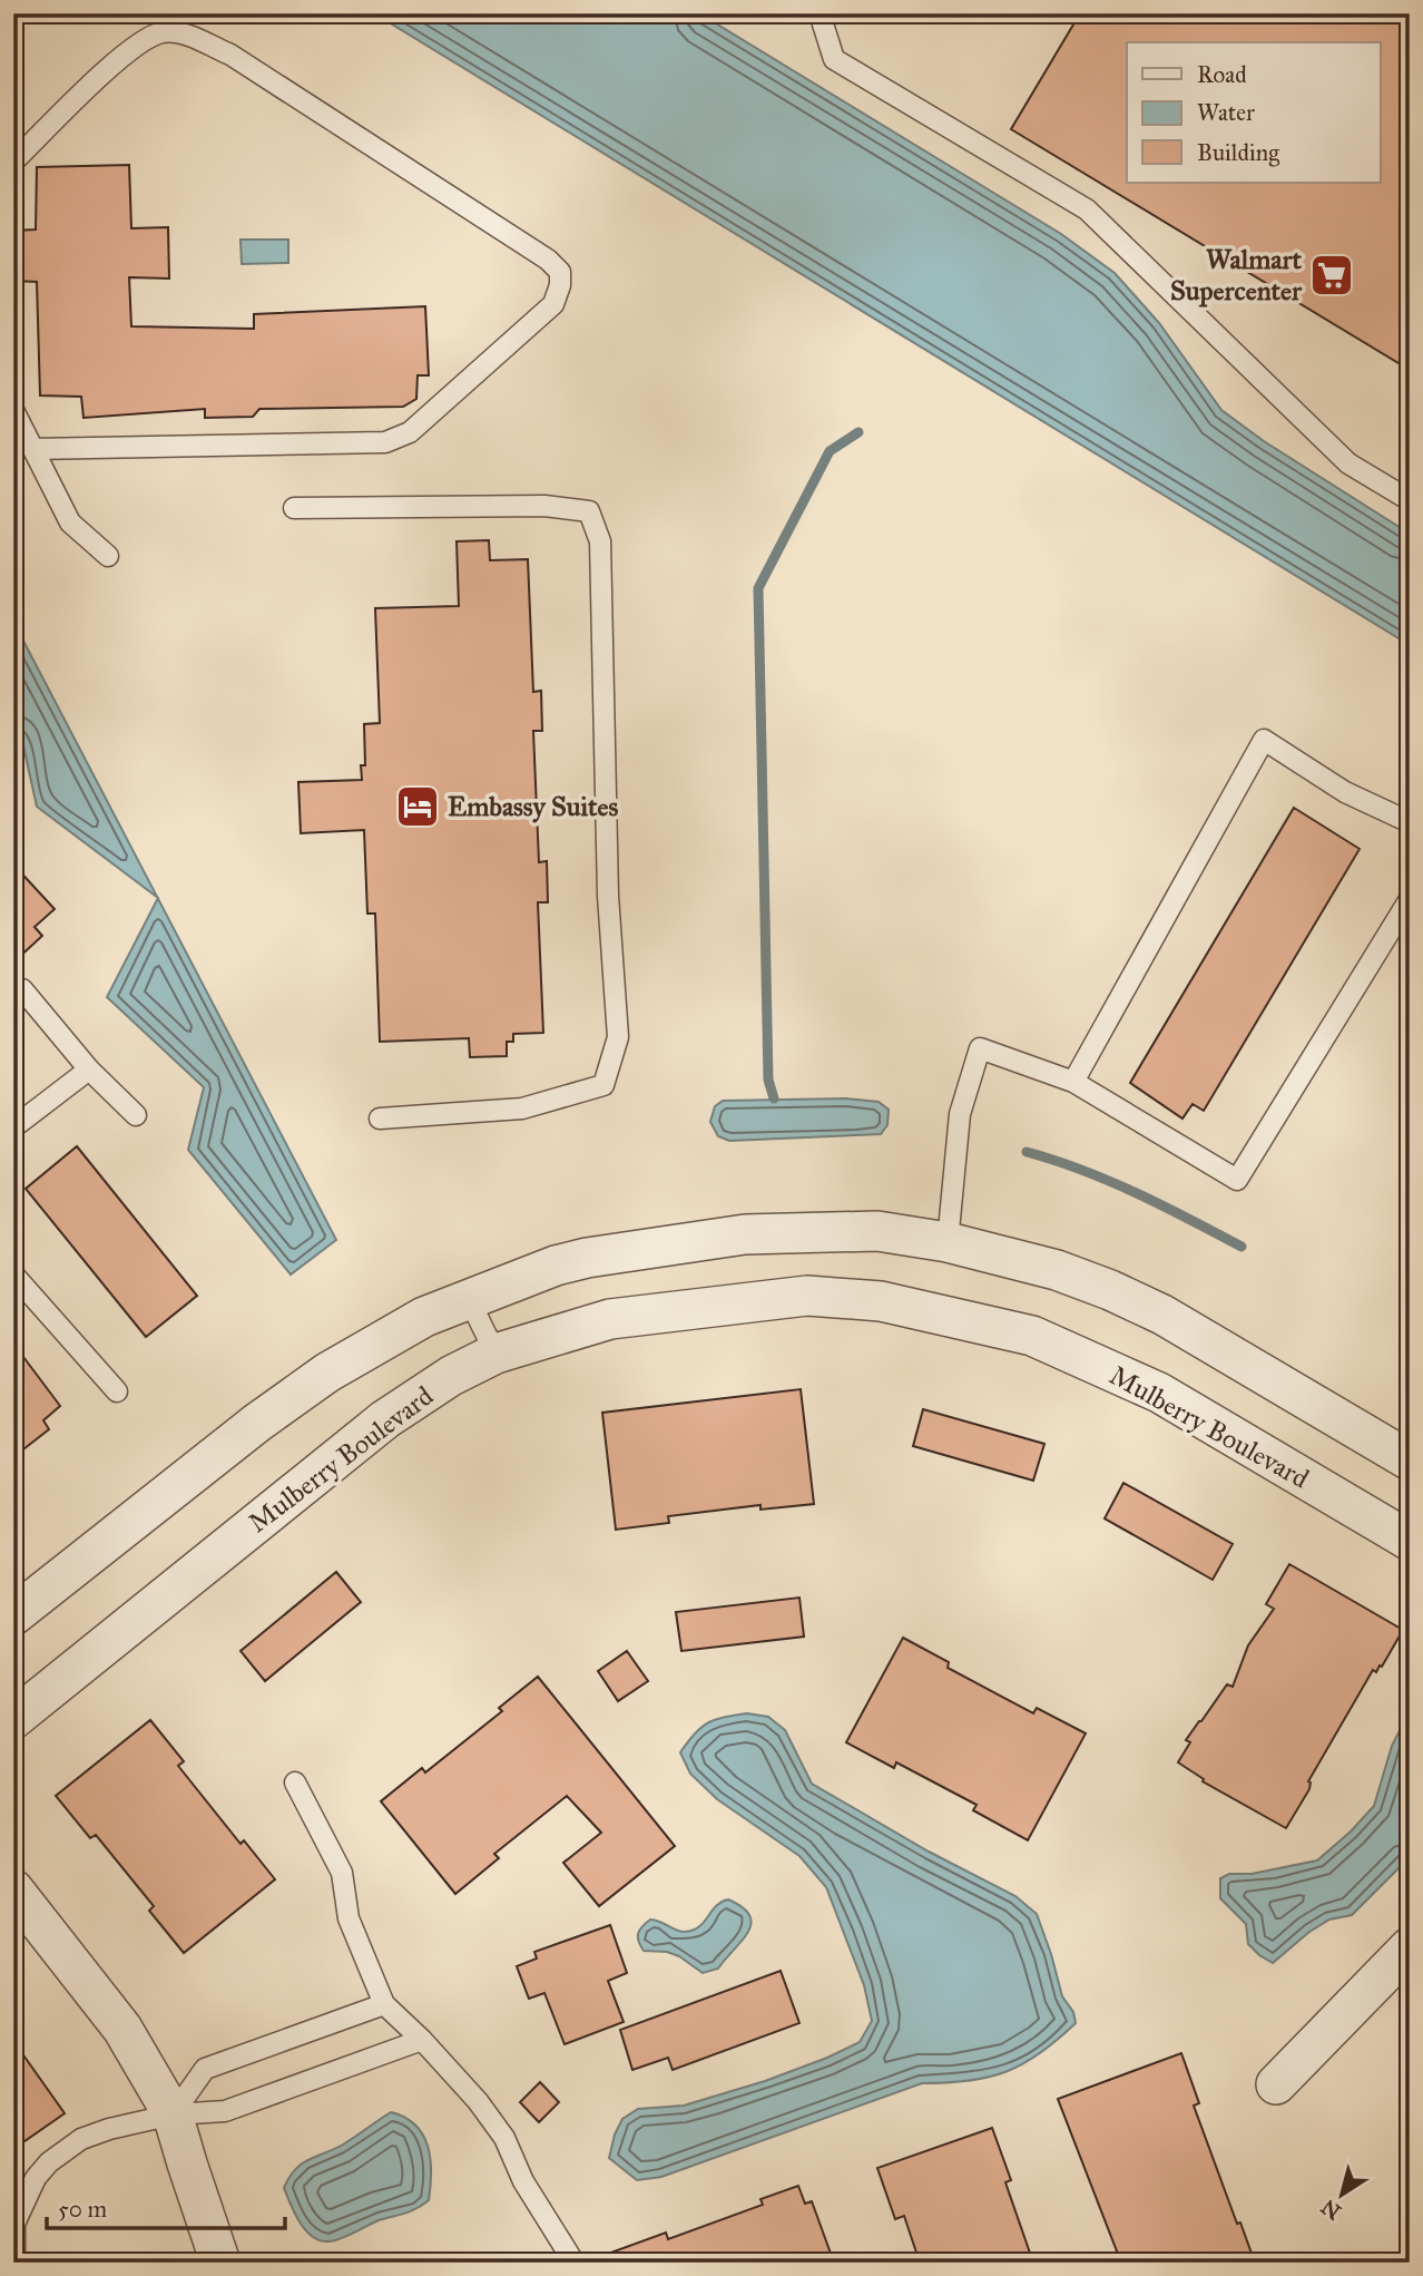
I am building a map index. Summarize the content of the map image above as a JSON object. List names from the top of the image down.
{
  "streets": {
    "street": ["Mulberry Boulevard"]
  },
  "places": {
    "supermarket": ["Walmart Supercenter"],
    "hotel": ["Embassy Suites"]
  },
  "legend": ["Road", "Water", "Building"],
  "scale_bar": "50 m",
  "north": "bottom left"
}
